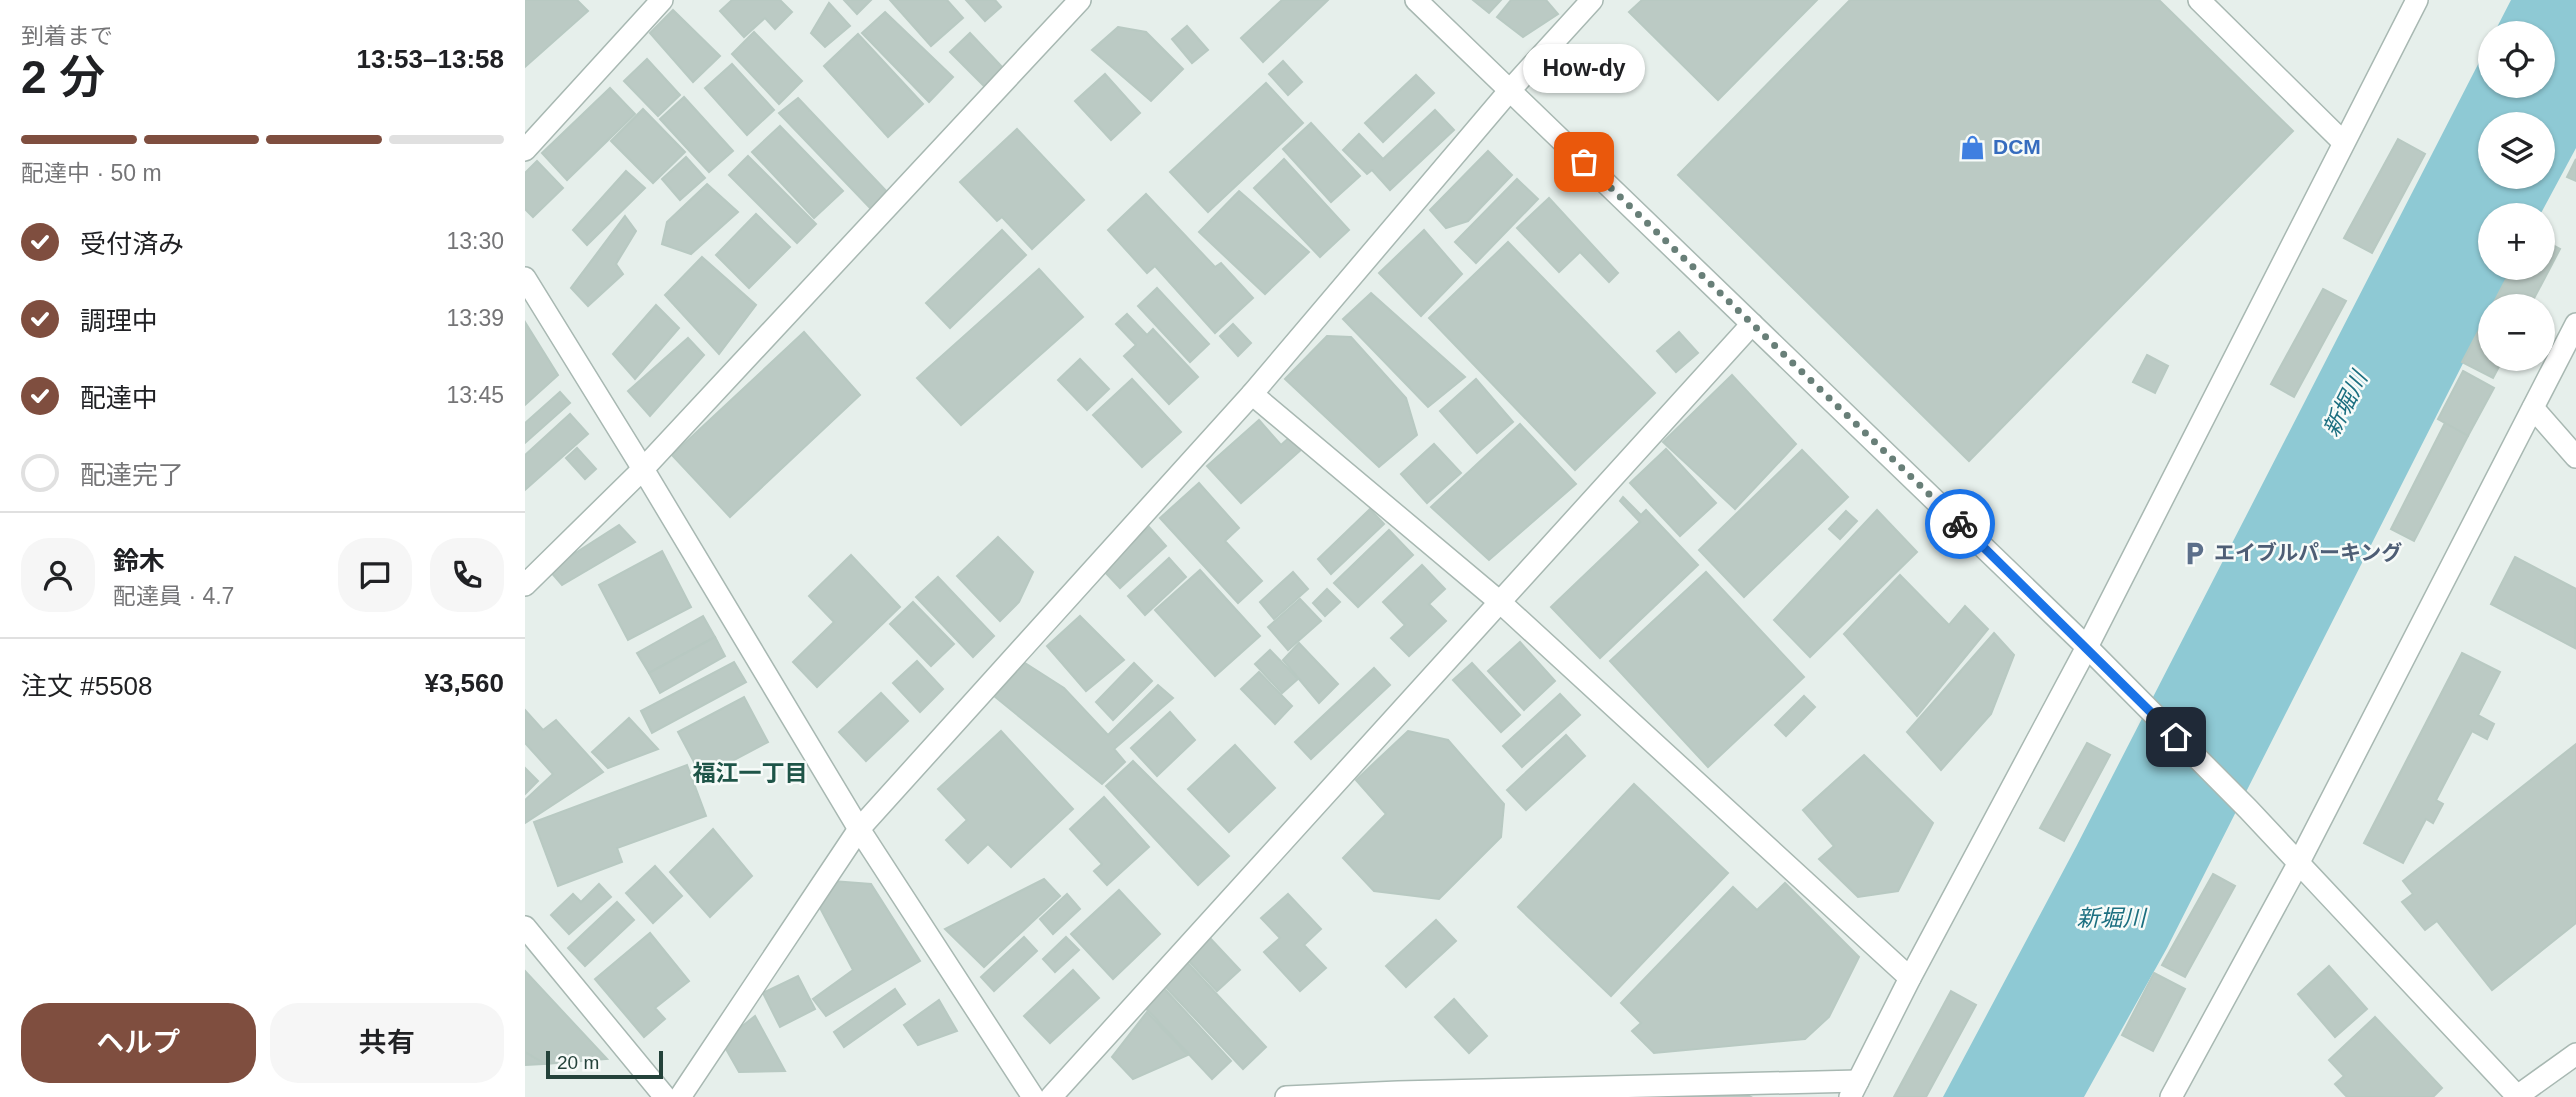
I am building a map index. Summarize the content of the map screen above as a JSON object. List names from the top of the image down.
{
  "districts": ["福江一丁目"],
  "water": ["新堀川"],
  "places": {
    "shop": ["DCM"],
    "other": ["How-dy"],
    "parking": ["エイブルパーキング"]
  },
  "scale_bar": "20 m",
  "page": {
    "heading": ["2 分", "到着まで", "13:53–13:58"],
    "panel": [
      "鈴木",
      "配達員 · 4.7",
      "注文 #5508",
      "¥3,560"
    ],
    "map_buttons": ["+", "−"],
    "bubble": "How-dy",
    "bar": "配達中 · 50 m",
    "list": [
      ["受付済み", "13:30"],
      ["調理中", "13:39"],
      ["配達中", "13:45"],
      "配達完了"
    ],
    "buttons": ["ヘルプ", "共有"],
    "scale": "20 m"
  }
}
